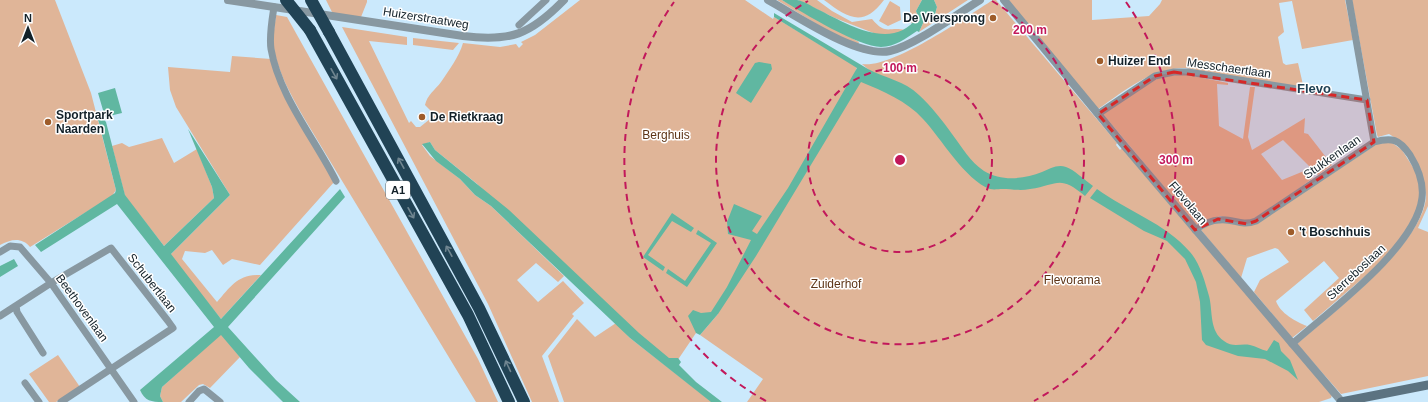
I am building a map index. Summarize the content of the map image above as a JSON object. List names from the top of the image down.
{
  "streets": {
    "highway": ["A1"],
    "street": [
      "Huizerstraatweg",
      "Messchaertlaan",
      "Stukkenlaan",
      "Flevolaan",
      "Sterreboslaan",
      "Schubertlaan",
      "Beethovenlaan"
    ]
  },
  "crossings": [
    ["Messchaertlaan", "Stukkenlaan"],
    ["Messchaertlaan", "Flevolaan"],
    ["Stukkenlaan", "Flevolaan"],
    ["Stukkenlaan", "Sterreboslaan"],
    ["Flevolaan", "Sterreboslaan"],
    ["Schubertlaan", "Beethovenlaan"]
  ],
  "districts": ["Flevo"],
  "parks": ["Berghuis", "Flevorama", "Zuiderhof"],
  "places": [
    "De Viersprong",
    "Huizer End",
    "De Rietkraag",
    "Sportpark Naarden",
    "'t Boschhuis"
  ],
  "north": "top",
  "rings": ["200 m", "100 m", "300 m"]
}
